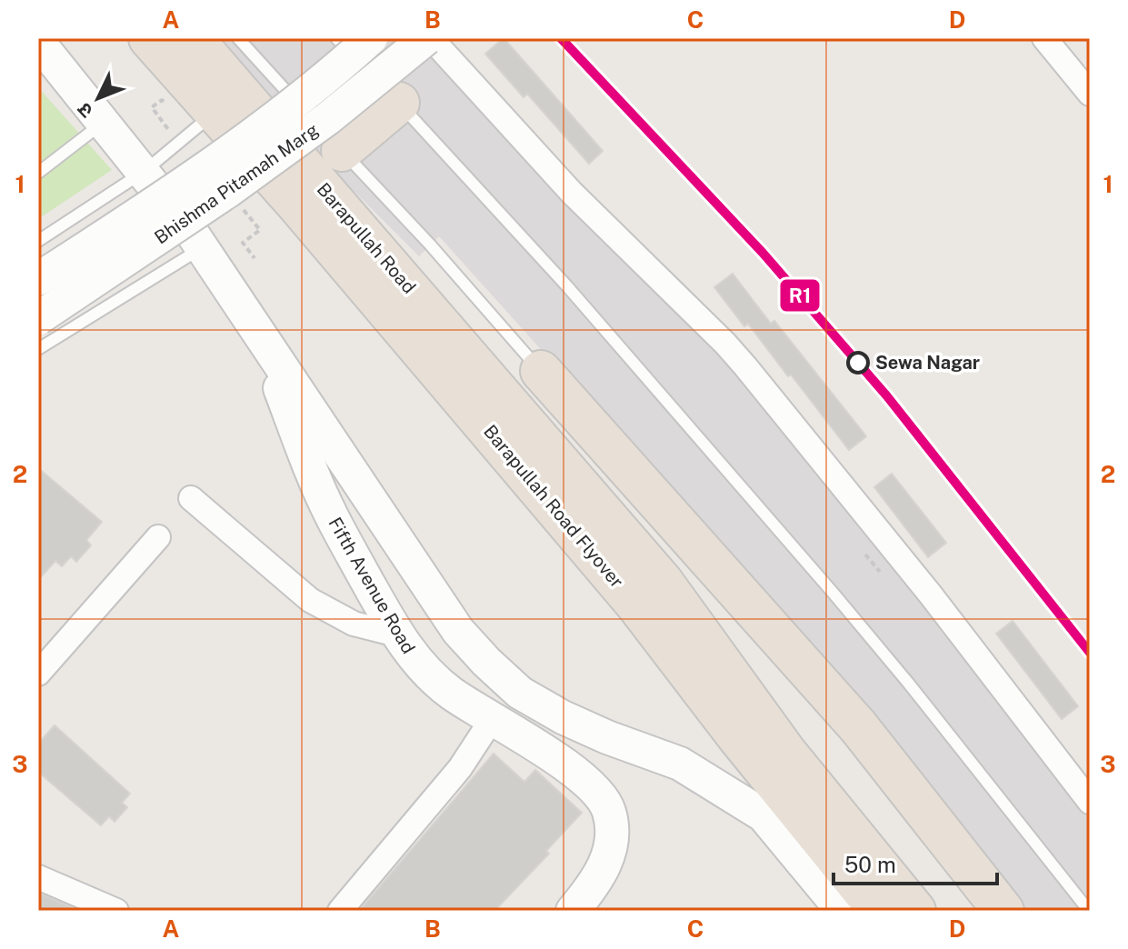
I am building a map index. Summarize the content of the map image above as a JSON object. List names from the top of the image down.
{
  "streets": {
    "highway": ["Barapullah Road", "Barapullah Road Flyover"],
    "street": ["Bhishma Pitamah Marg", "Fifth Avenue Road"]
  },
  "crossings": [
    ["Barapullah Road", "Barapullah Road Flyover"]
  ],
  "places": ["Sewa Nagar"],
  "lines": ["transit line R1"],
  "scale_bar": "50 m",
  "north": "bottom left",
  "grid": {
    "columns": [
      "A",
      "B",
      "C",
      "D"
    ],
    "rows": ["1", "2", "3"]
  }
}
